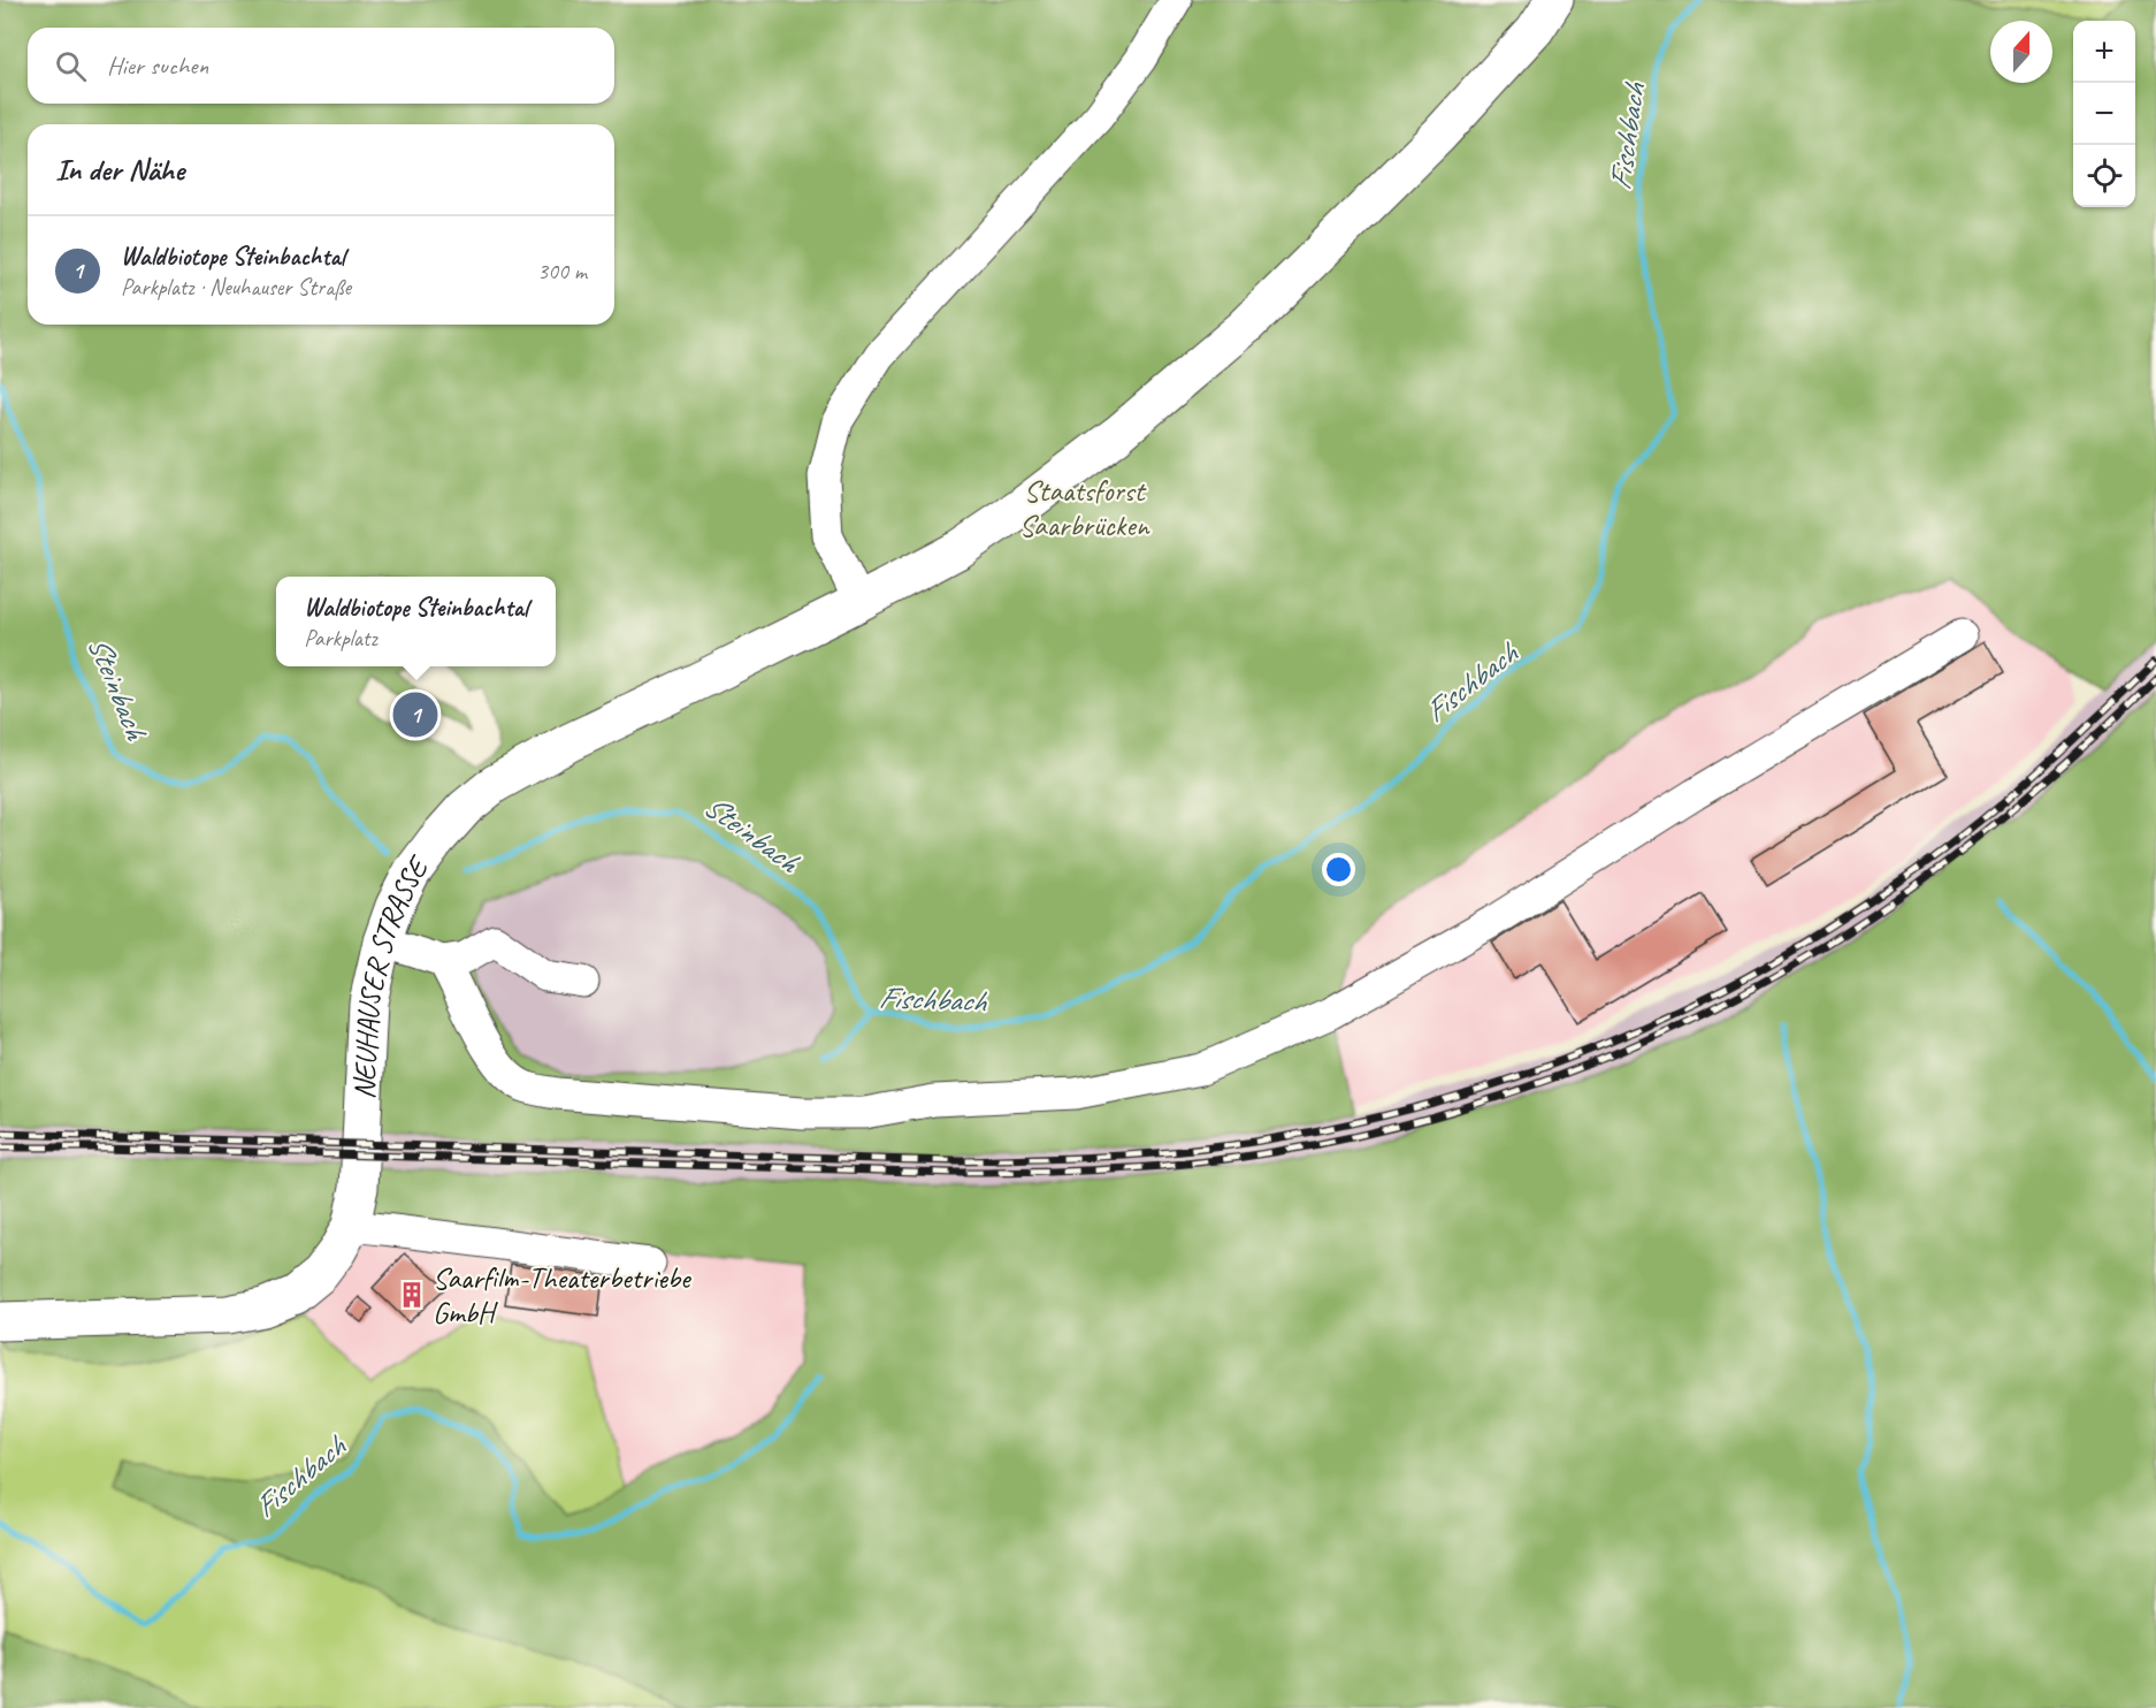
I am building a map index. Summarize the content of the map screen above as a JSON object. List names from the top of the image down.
{
  "streets": {
    "main road": ["NEUHAUSER STRASSE"]
  },
  "water": ["Fischbach", "Steinbach"],
  "parks": ["Staatsforst Saarbrücken"],
  "places": {
    "building": ["Saarfilm-Theaterbetriebe GmbH"]
  },
  "north": "top",
  "page": {
    "map_buttons": ["+", "−"],
    "search": "Hier suchen",
    "heading": "In der Nähe",
    "list": [
      {
        "mark": "1",
        "name": "Waldbiotope Steinbachtal",
        "note": "Parkplatz · Neuhauser Straße",
        "value": "300 m"
      }
    ],
    "popup": ["Waldbiotope Steinbachtal", "Parkplatz"],
    "pins": "1"
  }
}
